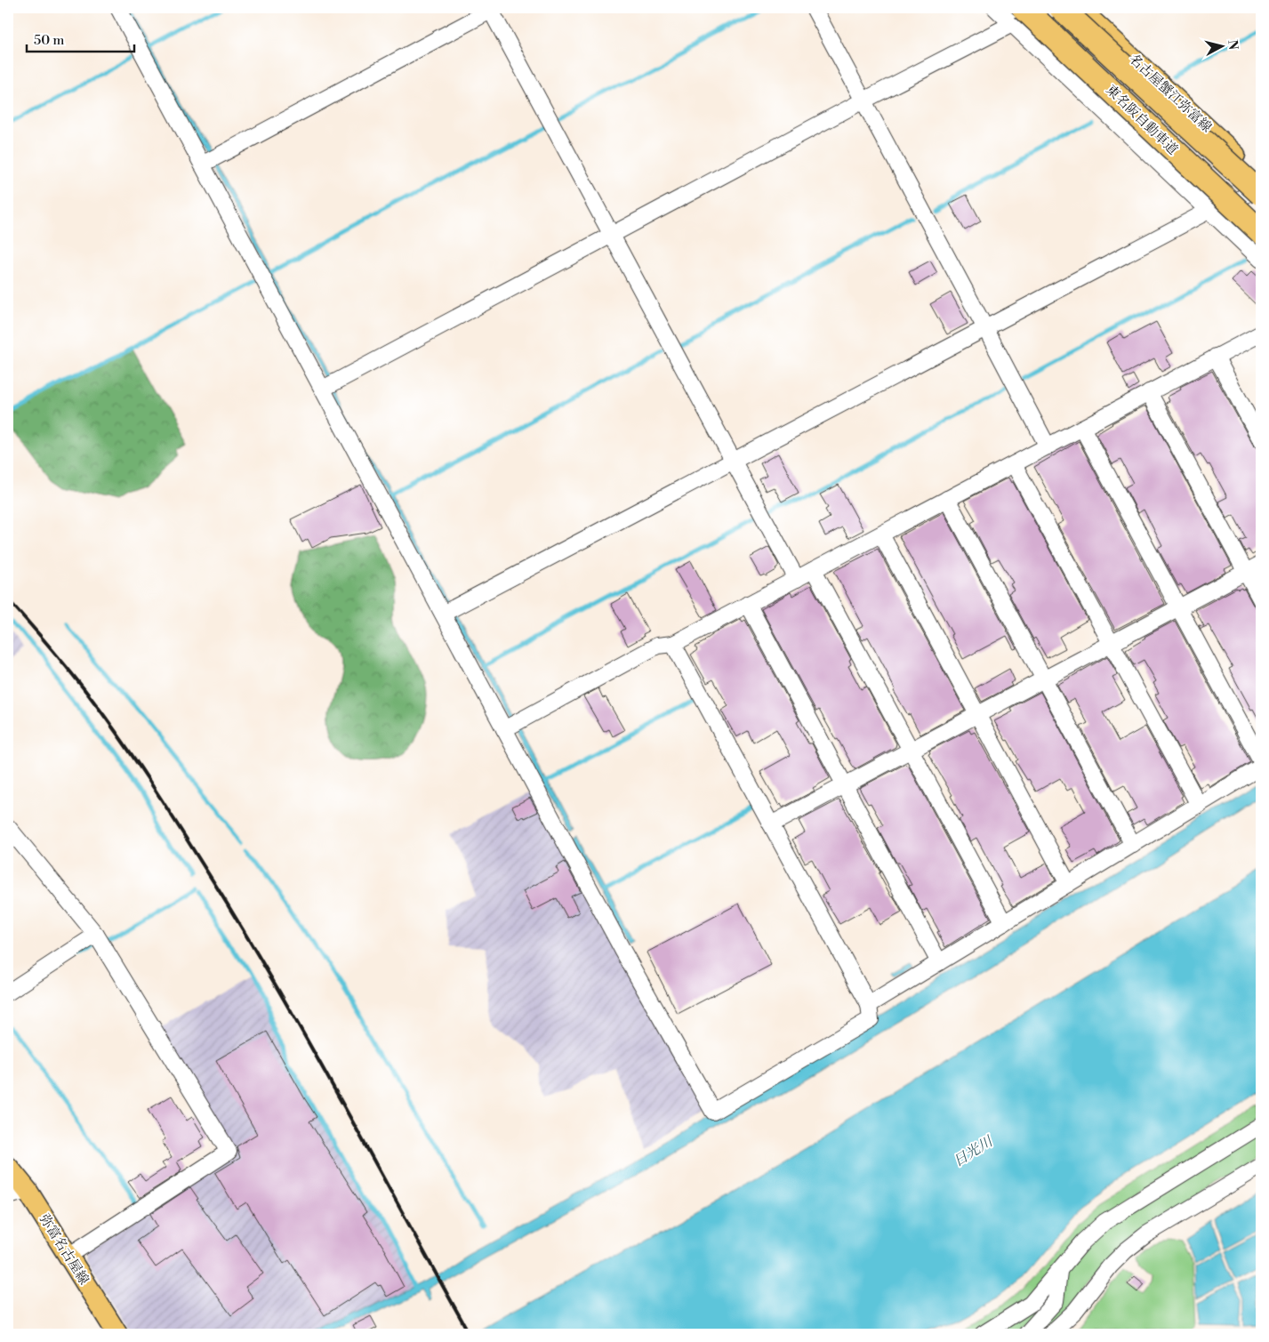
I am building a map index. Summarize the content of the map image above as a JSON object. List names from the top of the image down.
{
  "streets": {
    "highway": ["東名阪自動車道"],
    "main road": ["名古屋蟹江弥富線", "弥富名古屋線"]
  },
  "water": ["日光川"],
  "scale_bar": "50 m",
  "north": "right"
}
